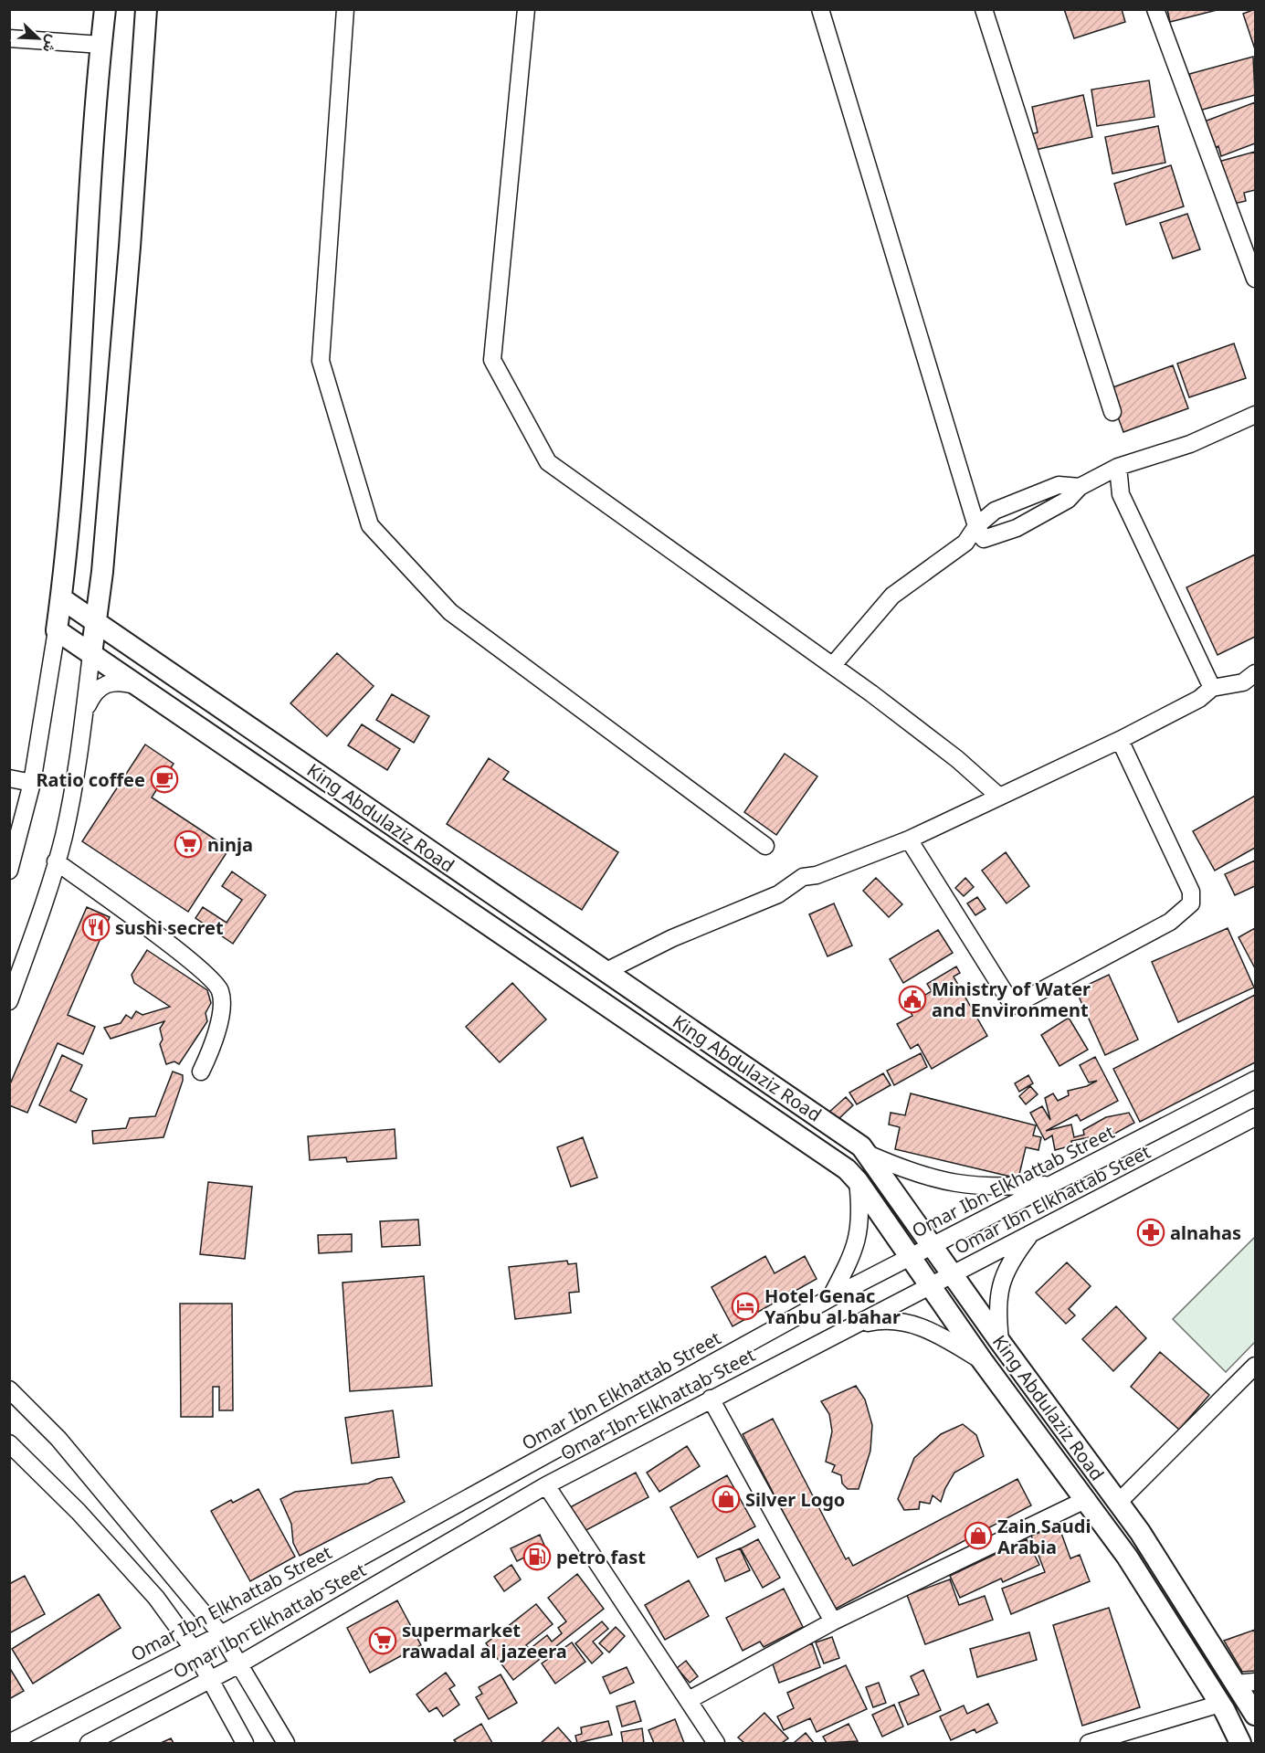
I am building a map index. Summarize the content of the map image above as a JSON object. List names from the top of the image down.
{
  "streets": {
    "main road": ["King Abdulaziz Road"],
    "street": ["Omar Ibn Elkhattab Street", "Omar Ibn Elkhattab Steet"]
  },
  "crossings": [
    ["King Abdulaziz Road", "Omar Ibn Elkhattab Street"],
    ["King Abdulaziz Road", "Omar Ibn Elkhattab Steet"]
  ],
  "places": {
    "cafe": ["Ratio coffee"],
    "supermarket": ["ninja", "supermarket rawadal al jazeera"],
    "restaurant": ["sushi secret"],
    "public building": ["Ministry of Water and Environment"],
    "pharmacy": ["alnahas"],
    "hotel": ["Hotel Genac Yanbu al bahar"],
    "shop": ["Silver Logo", "Zain Saudi Arabia"],
    "fuel station": ["petro fast"]
  },
  "north": "bottom right"
}
